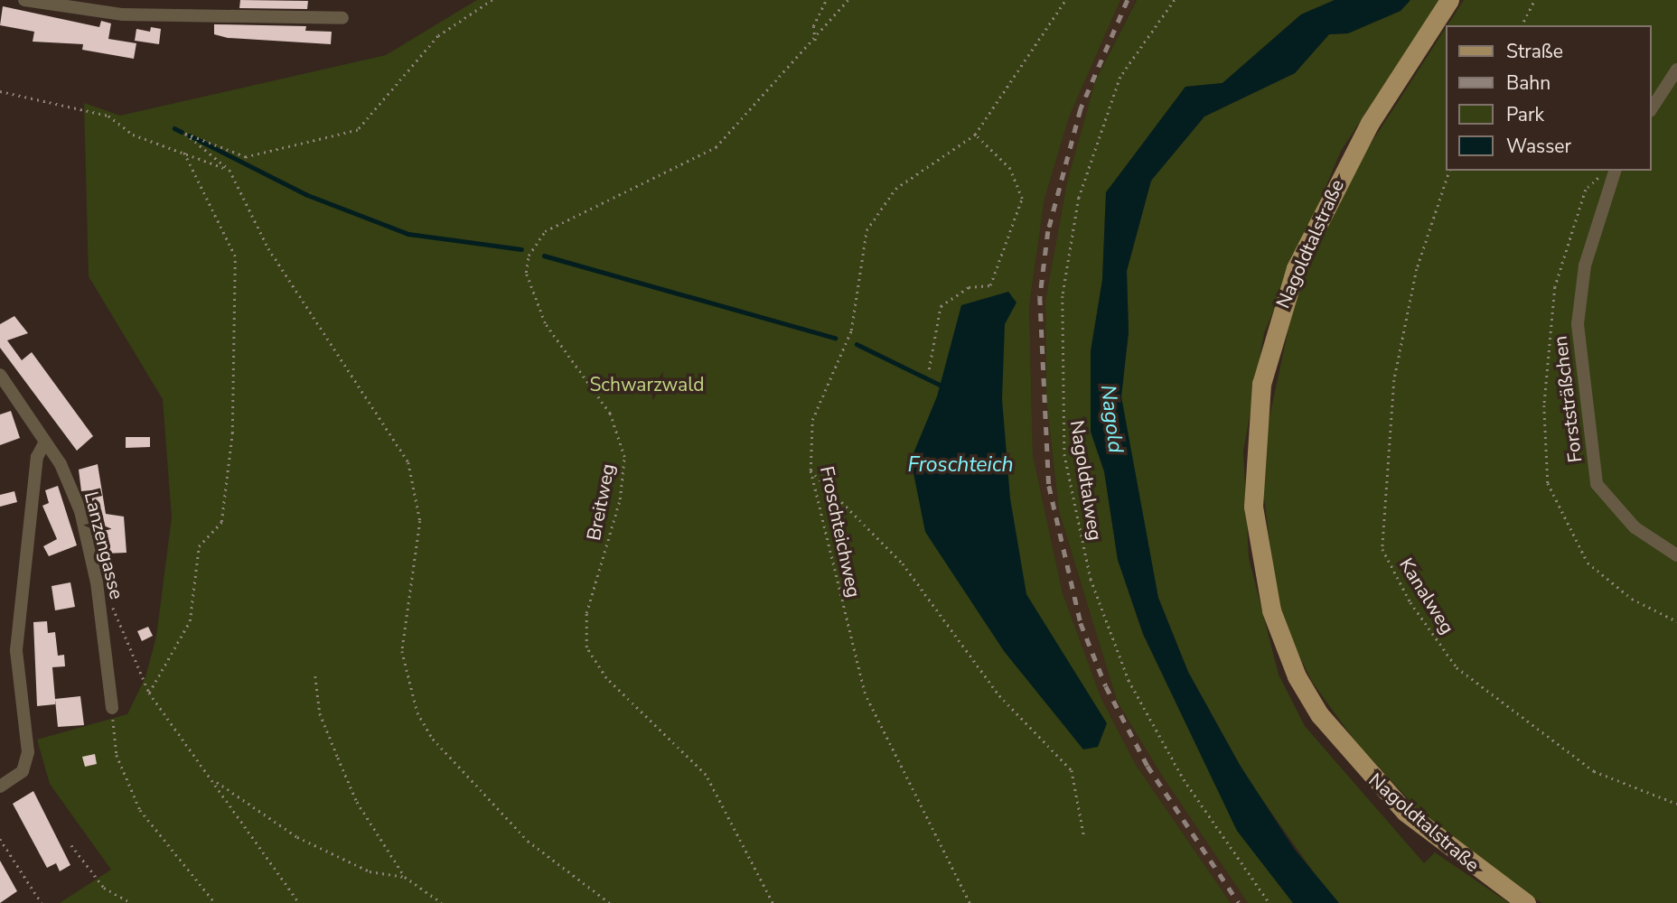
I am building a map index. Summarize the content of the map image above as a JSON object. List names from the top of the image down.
{
  "streets": {
    "main road": ["Nagoldtalstraße"],
    "street": ["Forststräßchen", "Lanzengasse"],
    "path": [
      "Nagoldtalweg",
      "Breitweg",
      "Froschteichweg",
      "Kanalweg"
    ]
  },
  "water": ["Nagold", "Froschteich"],
  "parks": ["Schwarzwald"],
  "legend": [
    "Straße",
    "Bahn",
    "Park",
    "Wasser"
  ]
}
